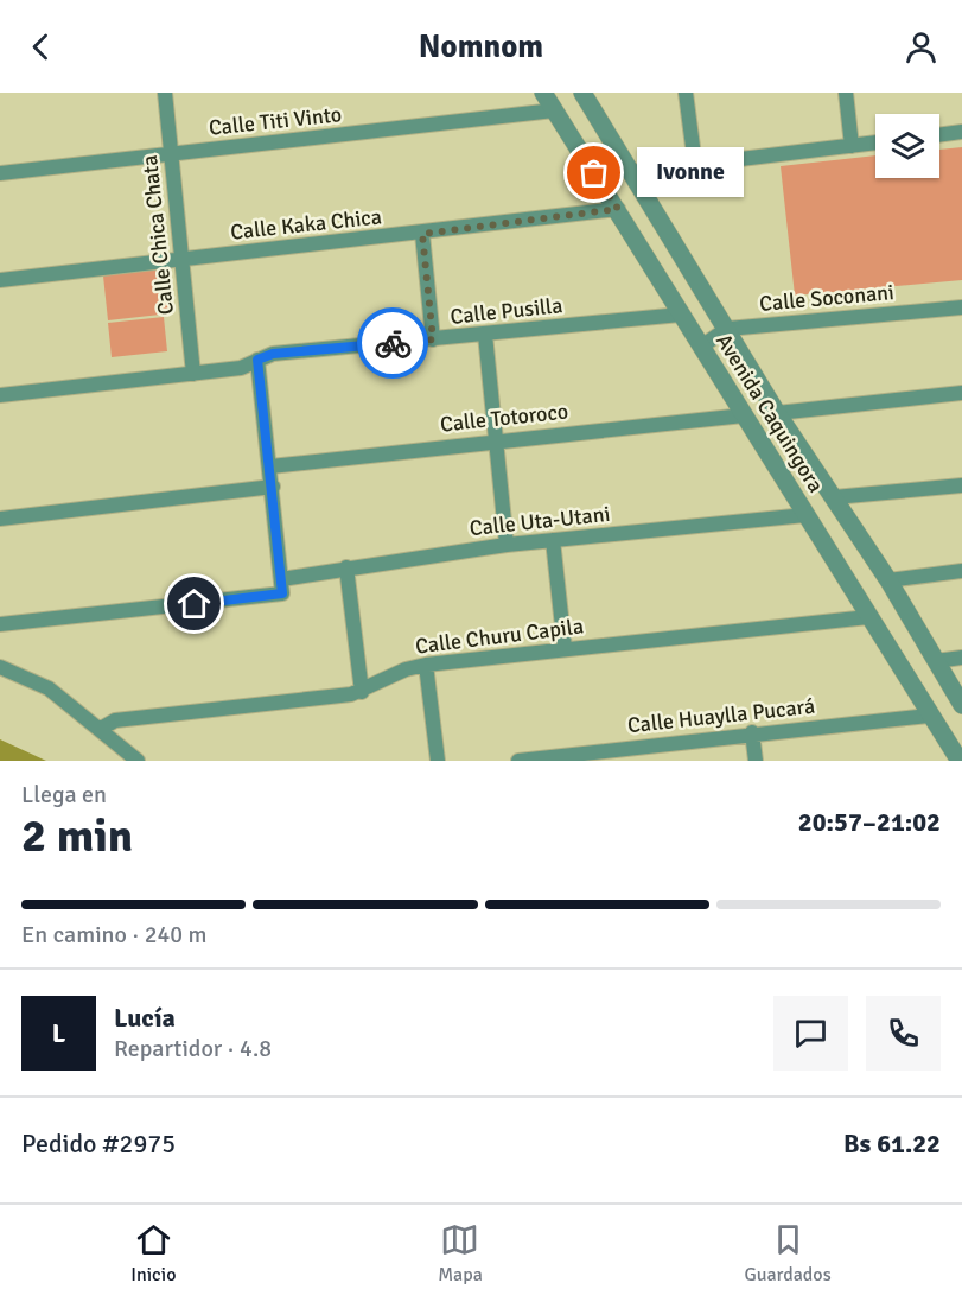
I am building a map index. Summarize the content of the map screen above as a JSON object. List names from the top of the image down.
{
  "streets": {
    "street": [
      "Calle Titi Vinto",
      "Calle Kaka Chica",
      "Calle Chica Chata",
      "Calle Soconani",
      "Calle Pusilla",
      "Avenida Caquingora",
      "Calle Totoroco",
      "Calle Uta-Utani",
      "Calle Churu Capila",
      "Calle Huaylla Pucará"
    ]
  },
  "crossings": [
    ["Calle Titi Vinto", "Calle Chica Chata"],
    ["Calle Titi Vinto", "Avenida Caquingora"],
    ["Calle Kaka Chica", "Calle Chica Chata"],
    ["Calle Kaka Chica", "Avenida Caquingora"],
    ["Calle Chica Chata", "Calle Pusilla"],
    ["Calle Soconani", "Avenida Caquingora"],
    ["Calle Pusilla", "Avenida Caquingora"],
    ["Avenida Caquingora", "Calle Totoroco"],
    ["Avenida Caquingora", "Calle Uta-Utani"],
    ["Avenida Caquingora", "Calle Churu Capila"],
    ["Avenida Caquingora", "Calle Huaylla Pucará"]
  ],
  "places": ["Ivonne"],
  "page": {
    "header": "Nomnom",
    "bubble": "Ivonne",
    "heading": ["2 min", "Llega en", "20:57–21:02"],
    "panel": [
      "Lucía",
      "Repartidor · 4.8",
      "Pedido #2975",
      "Bs 61.22"
    ],
    "bar": "En camino · 240 m",
    "round": "L",
    "tabs": ["Inicio", "Mapa", "Guardados"]
  }
}
